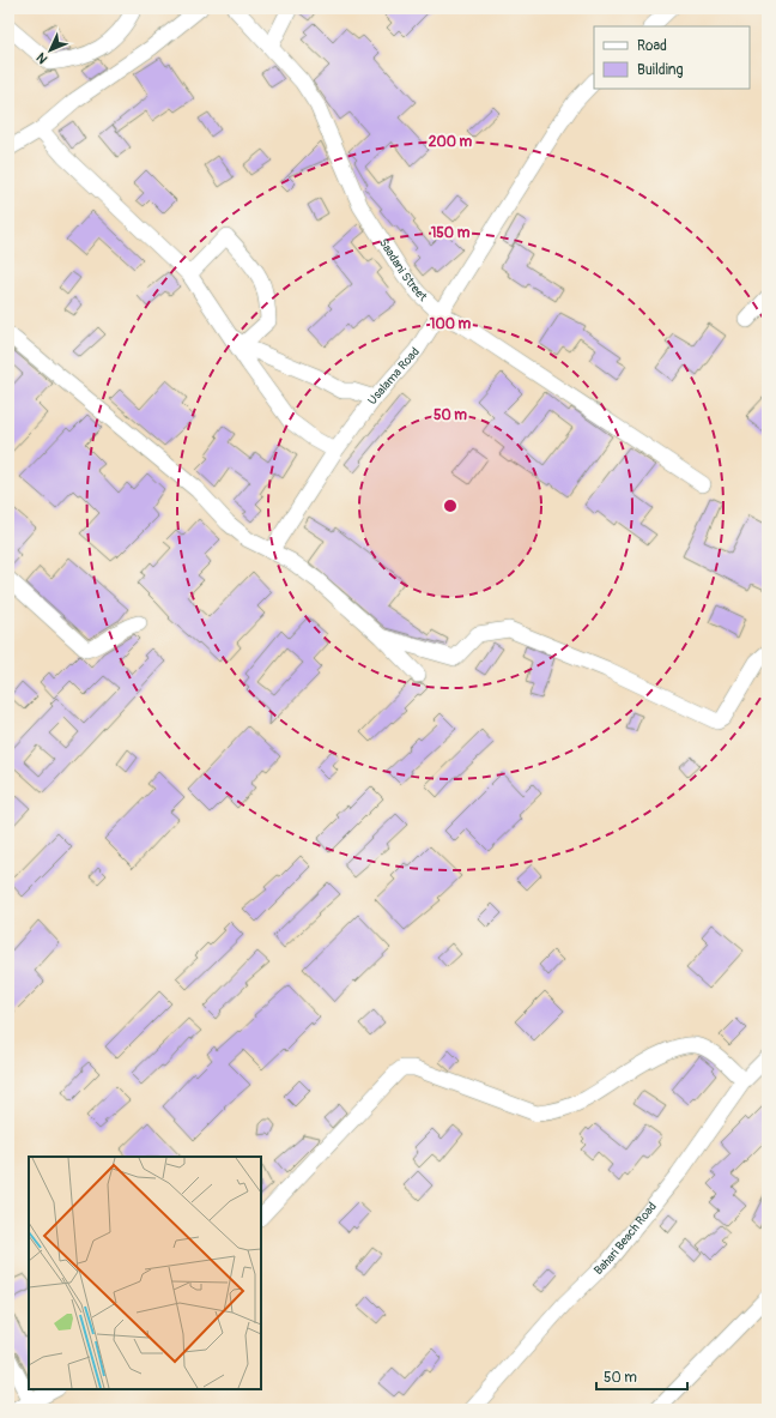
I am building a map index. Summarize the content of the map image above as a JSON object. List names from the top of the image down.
{
  "streets": {
    "street": ["Saadani Street", "Usalama Road", "Bahari Beach Road"]
  },
  "crossings": [
    ["Saadani Street", "Usalama Road"]
  ],
  "legend": ["Road", "Building"],
  "scale_bar": "50 m",
  "north": "bottom left",
  "rings": [
    "200 m",
    "150 m",
    "100 m",
    "50 m"
  ]
}
